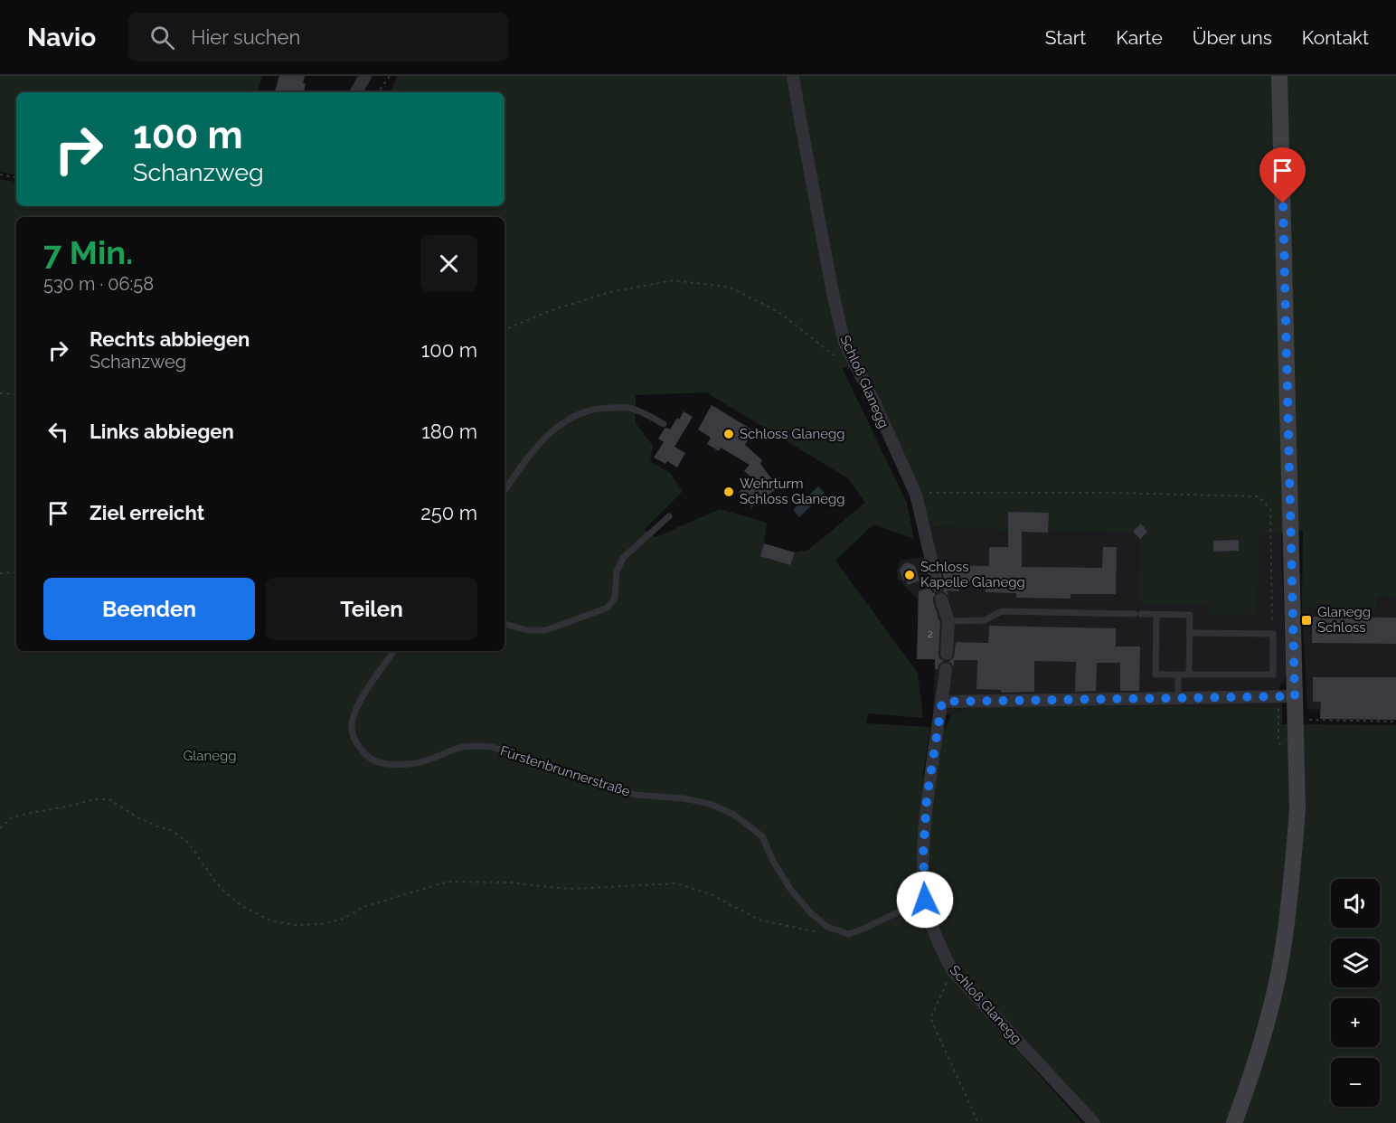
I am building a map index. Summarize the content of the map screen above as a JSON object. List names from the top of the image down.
{
  "streets": {
    "street": ["Schloß Glanegg"],
    "lane": ["Fürstenbrunnerstraße"]
  },
  "crossings": [
    ["Schloß Glanegg", "Fürstenbrunnerstraße"]
  ],
  "parks": ["Glanegg"],
  "places": {
    "other": ["Schloss Glanegg", "Wehrturm Schloss Glanegg", "Schloss Kapelle Glanegg"],
    "transit": ["Glanegg Schloss"]
  },
  "house_numbers": ["2"],
  "page": {
    "header": "Navio",
    "search": "Hier suchen",
    "nav": [
      "Start",
      "Karte",
      "Über uns",
      "Kontakt"
    ],
    "turn": ["100 m", "Schanzweg"],
    "heading": ["7 Min.", "530 m · 06:58"],
    "list": [
      {
        "name": "Rechts abbiegen",
        "note": "Schanzweg",
        "value": "100 m"
      },
      {
        "name": "Links abbiegen",
        "value": "180 m"
      },
      {
        "name": "Ziel erreicht",
        "value": "250 m"
      }
    ],
    "buttons": ["Beenden", "Teilen"],
    "map_buttons": ["+", "−"]
  }
}
